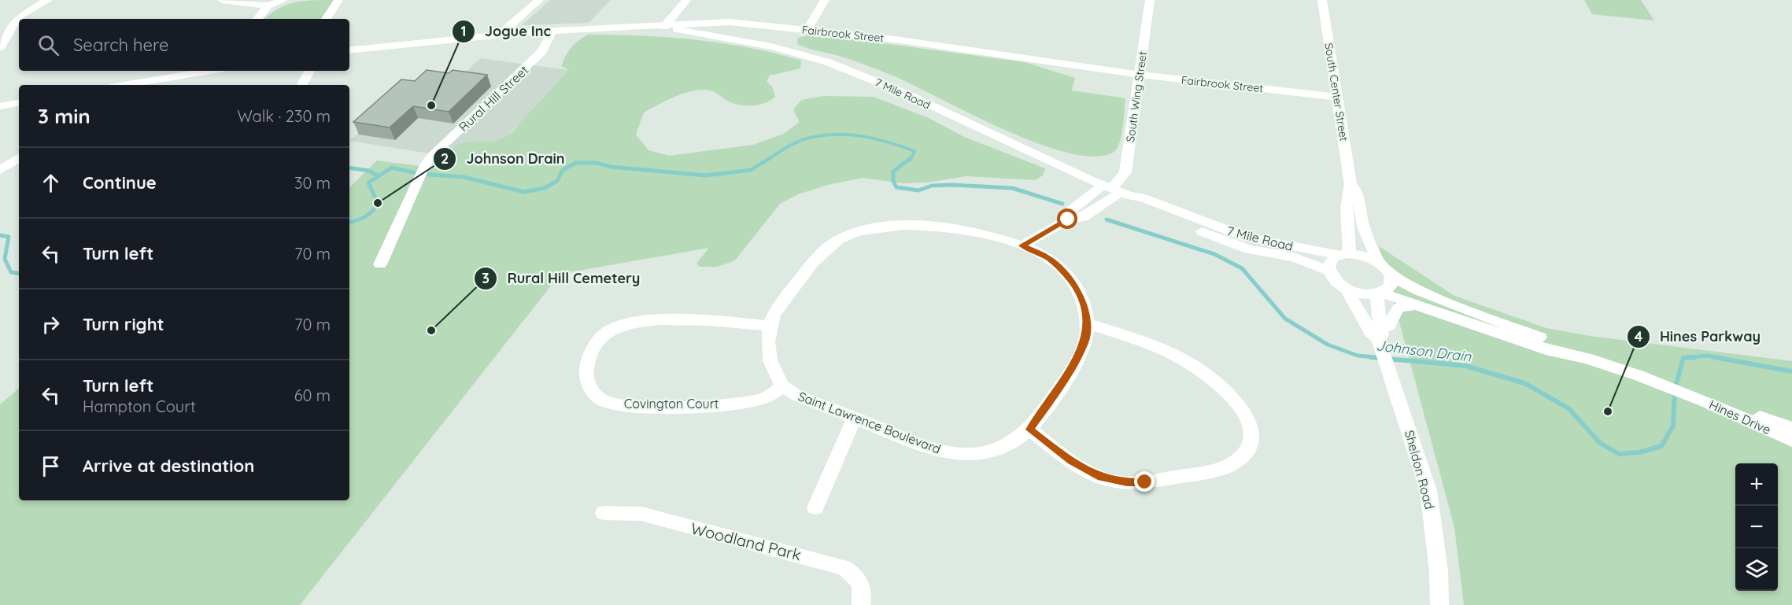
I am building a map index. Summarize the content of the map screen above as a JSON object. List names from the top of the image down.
{
  "streets": {
    "street": [
      "Fairbrook Street",
      "South Center Street",
      "7 Mile Road",
      "South Wing Street",
      "Rural Hill Street",
      "Covington Court",
      "Hines Drive",
      "Saint Lawrence Boulevard",
      "Sheldon Road",
      "Woodland Park"
    ]
  },
  "crossings": [
    ["Fairbrook Street", "South Center Street"],
    ["Fairbrook Street", "7 Mile Road"],
    ["Fairbrook Street", "South Wing Street"],
    ["Fairbrook Street", "Rural Hill Street"],
    ["South Center Street", "7 Mile Road"],
    ["South Center Street", "Sheldon Road"],
    ["7 Mile Road", "South Wing Street"],
    ["7 Mile Road", "Sheldon Road"],
    ["Covington Court", "Saint Lawrence Boulevard"]
  ],
  "water": ["Johnson Drain"],
  "places": [
    "Jogue Inc",
    "Johnson Drain",
    "Rural Hill Cemetery",
    "Hines Parkway"
  ],
  "page": {
    "search": "Search here",
    "heading": ["3 min", "Walk · 230 m"],
    "list": [
      ["Continue", "30 m"],
      ["Turn left", "70 m"],
      ["Turn right", "70 m"],
      ["Turn left", "Hampton Court", "60 m"],
      "Arrive at destination"
    ],
    "map_buttons": ["+", "−"]
  }
}
